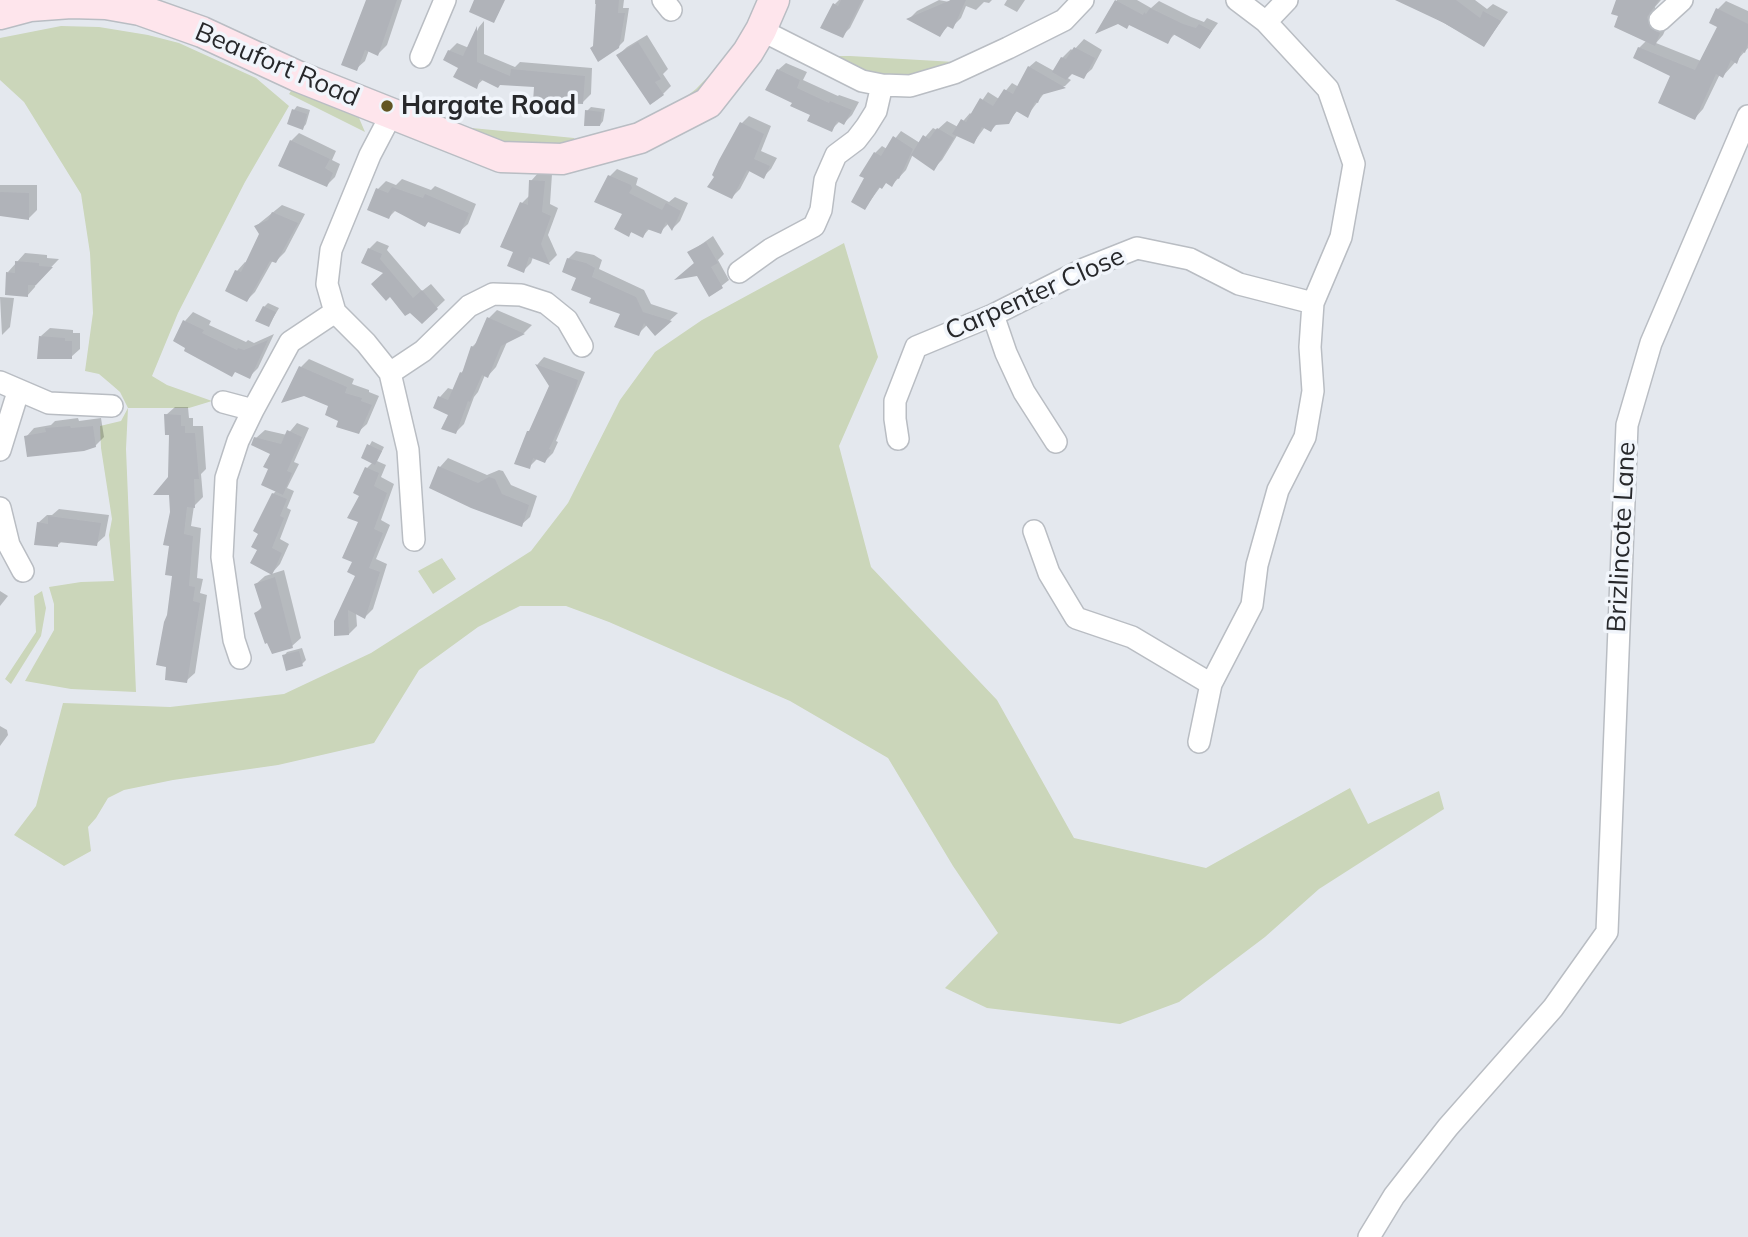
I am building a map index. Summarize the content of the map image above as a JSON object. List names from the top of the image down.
{
  "streets": {
    "street": ["Beaufort Road", "Carpenter Close", "Brizlincote Lane"]
  },
  "places": ["Hargate Road"]
}
